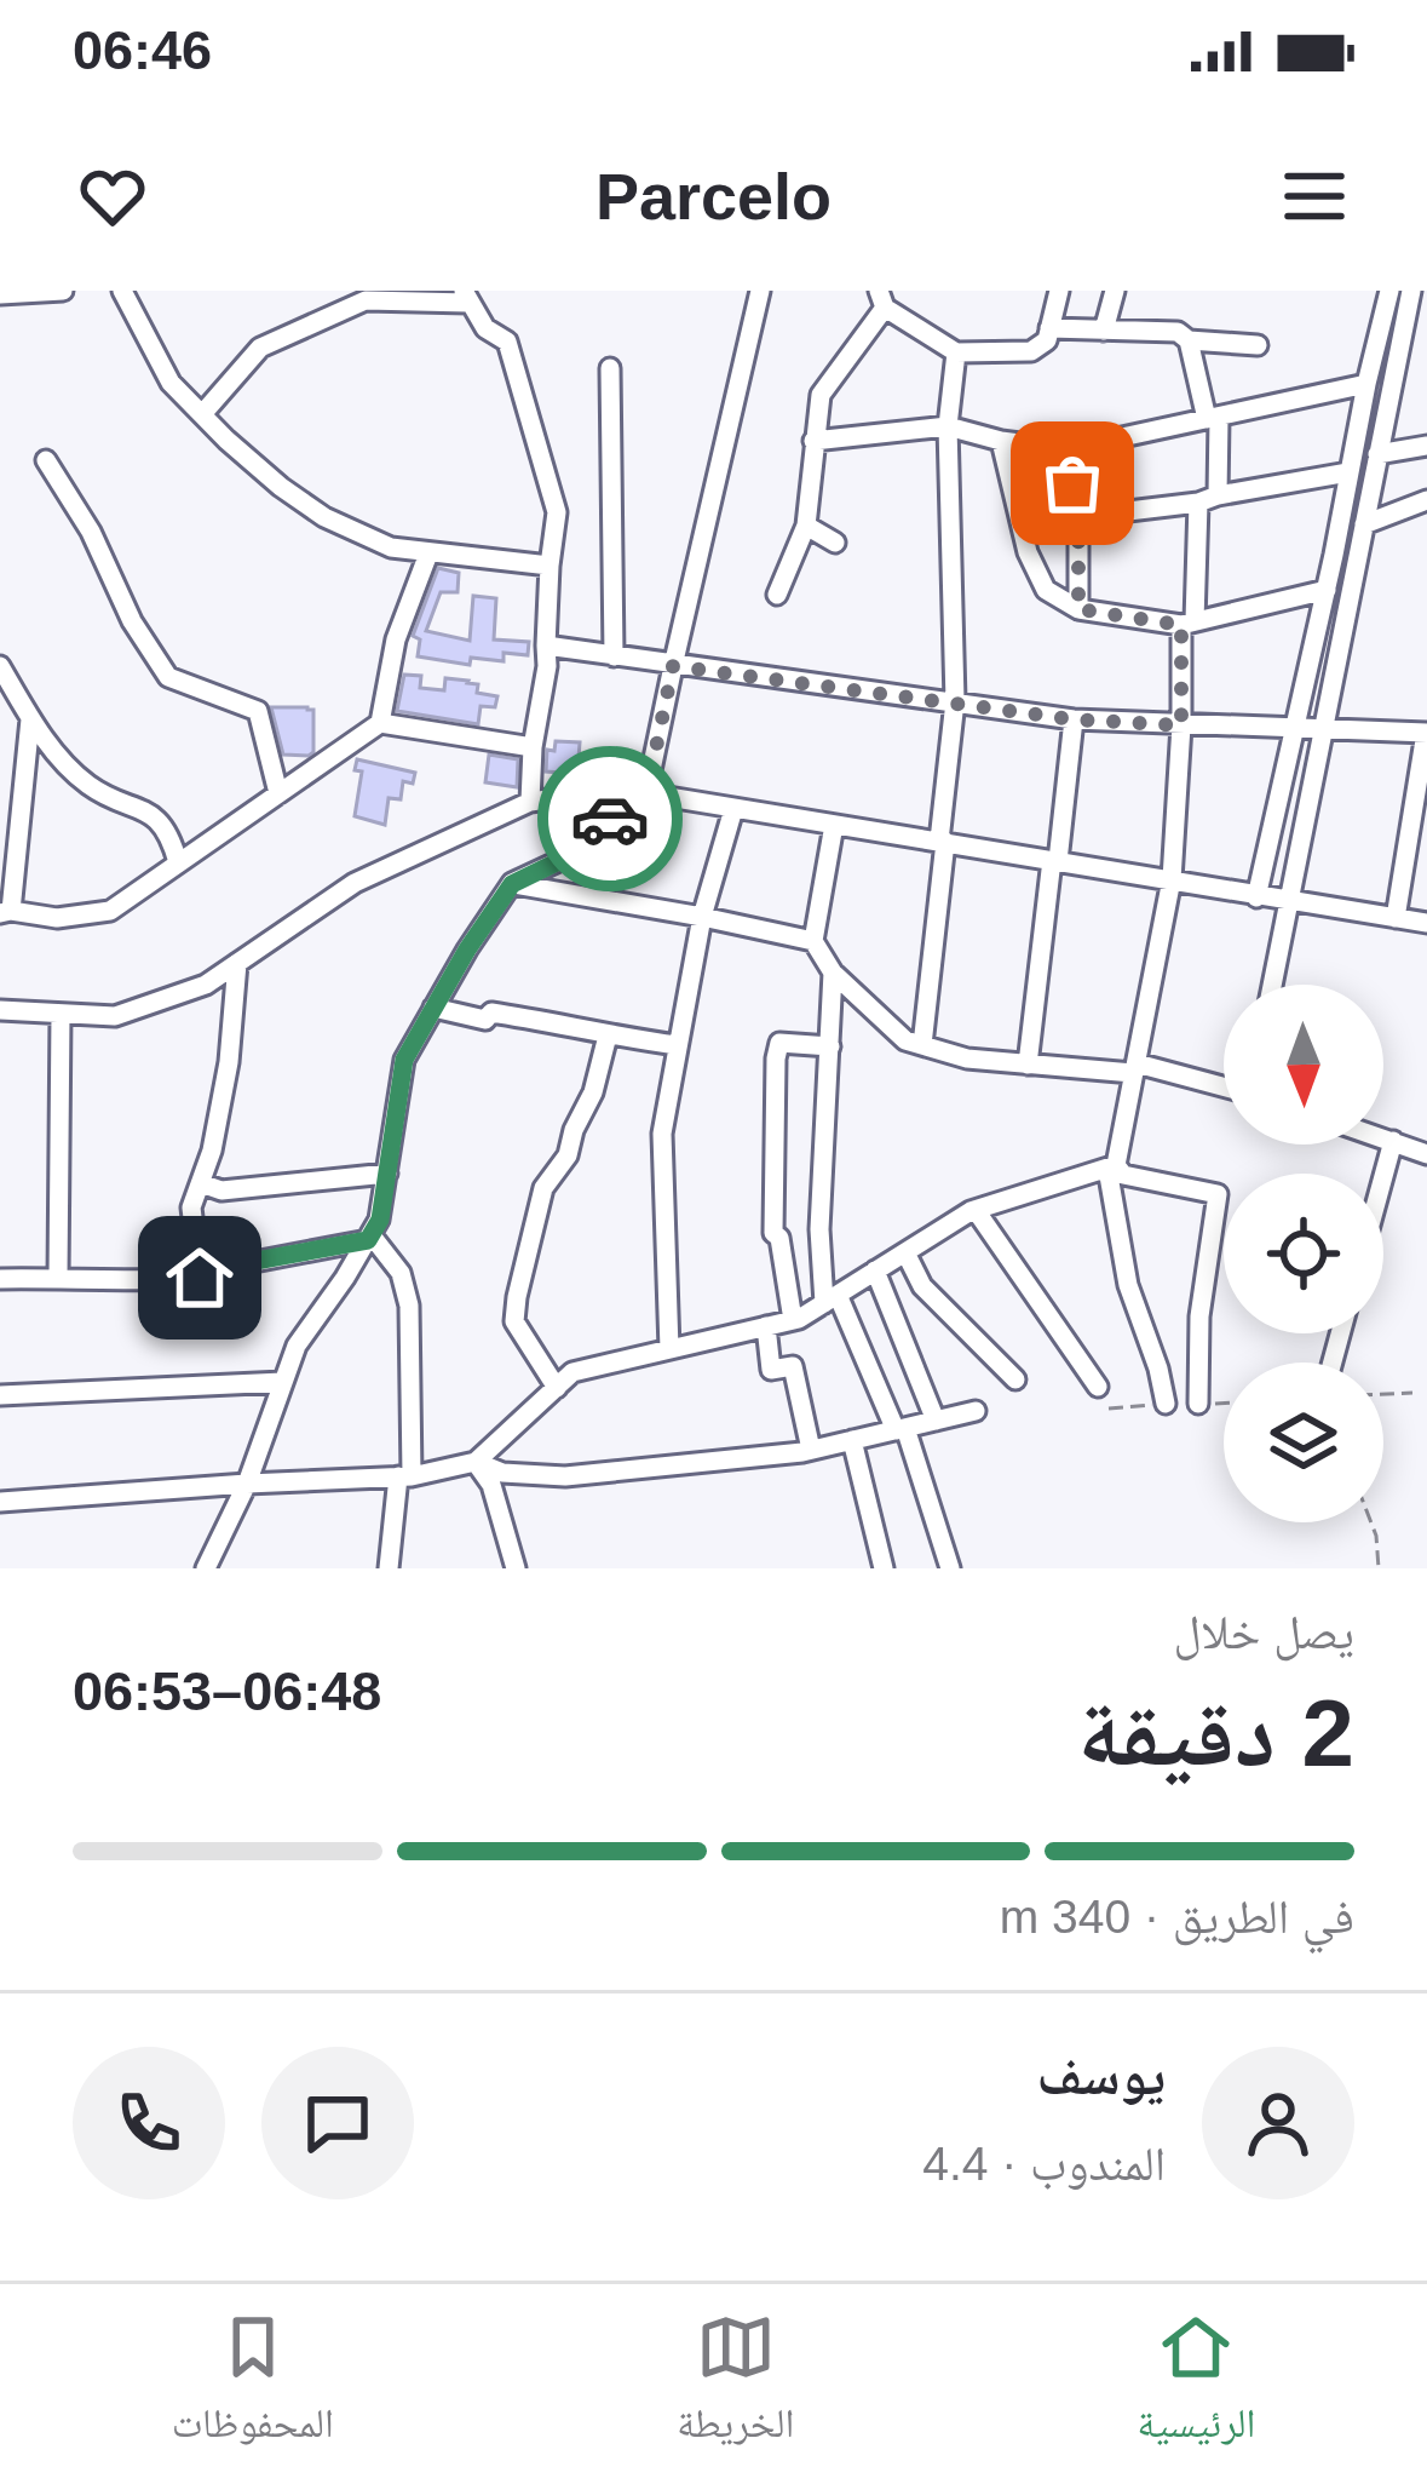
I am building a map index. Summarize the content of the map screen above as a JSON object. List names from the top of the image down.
{
  "north": "bottom",
  "page": {
    "status": "06:46",
    "header": "Parcelo",
    "heading": ["2 دقيقة", "يصل خلال", "06:48–06:53"],
    "panel": ["يوسف", "المندوب · 4.4"],
    "bar": "في الطريق · 340 m",
    "tabs": ["الرئيسية", "الخريطة", "المحفوظات"]
  }
}
